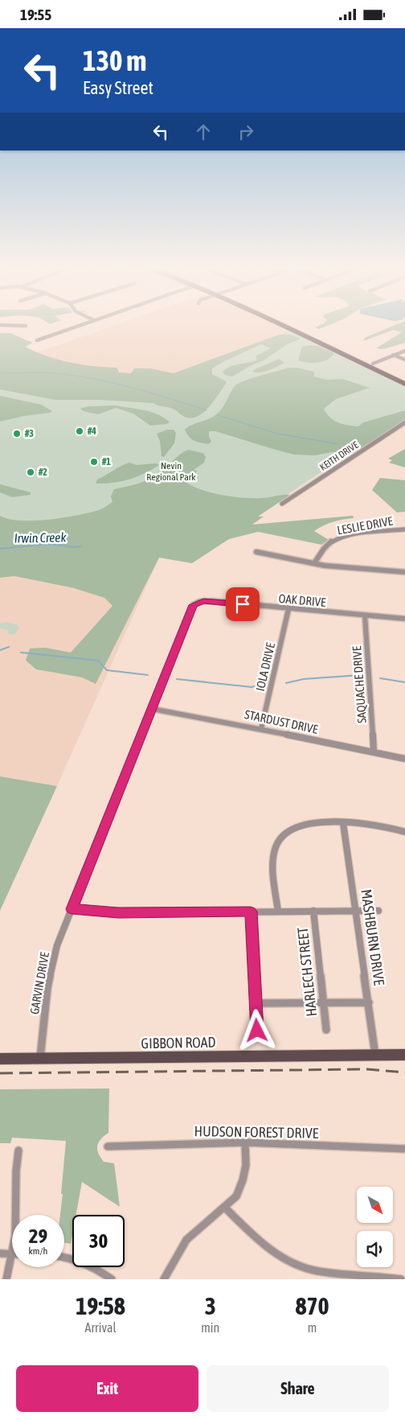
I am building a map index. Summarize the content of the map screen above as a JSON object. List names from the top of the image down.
{
  "streets": {
    "main road": ["GIBBON ROAD"],
    "street": [
      "KEITH DRIVE",
      "LESLIE DRIVE",
      "OAK DRIVE",
      "IOLA DRIVE",
      "SAQUACHE DRIVE",
      "STARDUST DRIVE",
      "MASHBURN DRIVE",
      "HARLECH STREET",
      "GARVIN DRIVE",
      "HUDSON FOREST DRIVE"
    ]
  },
  "crossings": [
    ["OAK DRIVE", "IOLA DRIVE"],
    ["OAK DRIVE", "SAQUACHE DRIVE"],
    ["OAK DRIVE", "GARVIN DRIVE"],
    ["IOLA DRIVE", "STARDUST DRIVE"],
    ["SAQUACHE DRIVE", "STARDUST DRIVE"],
    ["STARDUST DRIVE", "GARVIN DRIVE"],
    ["MASHBURN DRIVE", "GIBBON ROAD"],
    ["GARVIN DRIVE", "GIBBON ROAD"]
  ],
  "water": ["Irwin Creek"],
  "parks": ["Nevin Regional Park"],
  "places": [
    "#4",
    "#3",
    "#1",
    "#2"
  ],
  "north": "bottom right",
  "page": {
    "status": "19:55",
    "turn": ["130 m", "Easy Street"],
    "speed": "29 km/h",
    "limit": "30",
    "eta": [
      "19:58",
      "Arrival",
      "3",
      "min",
      "870",
      "m"
    ],
    "buttons": ["Exit", "Share"]
  }
}
